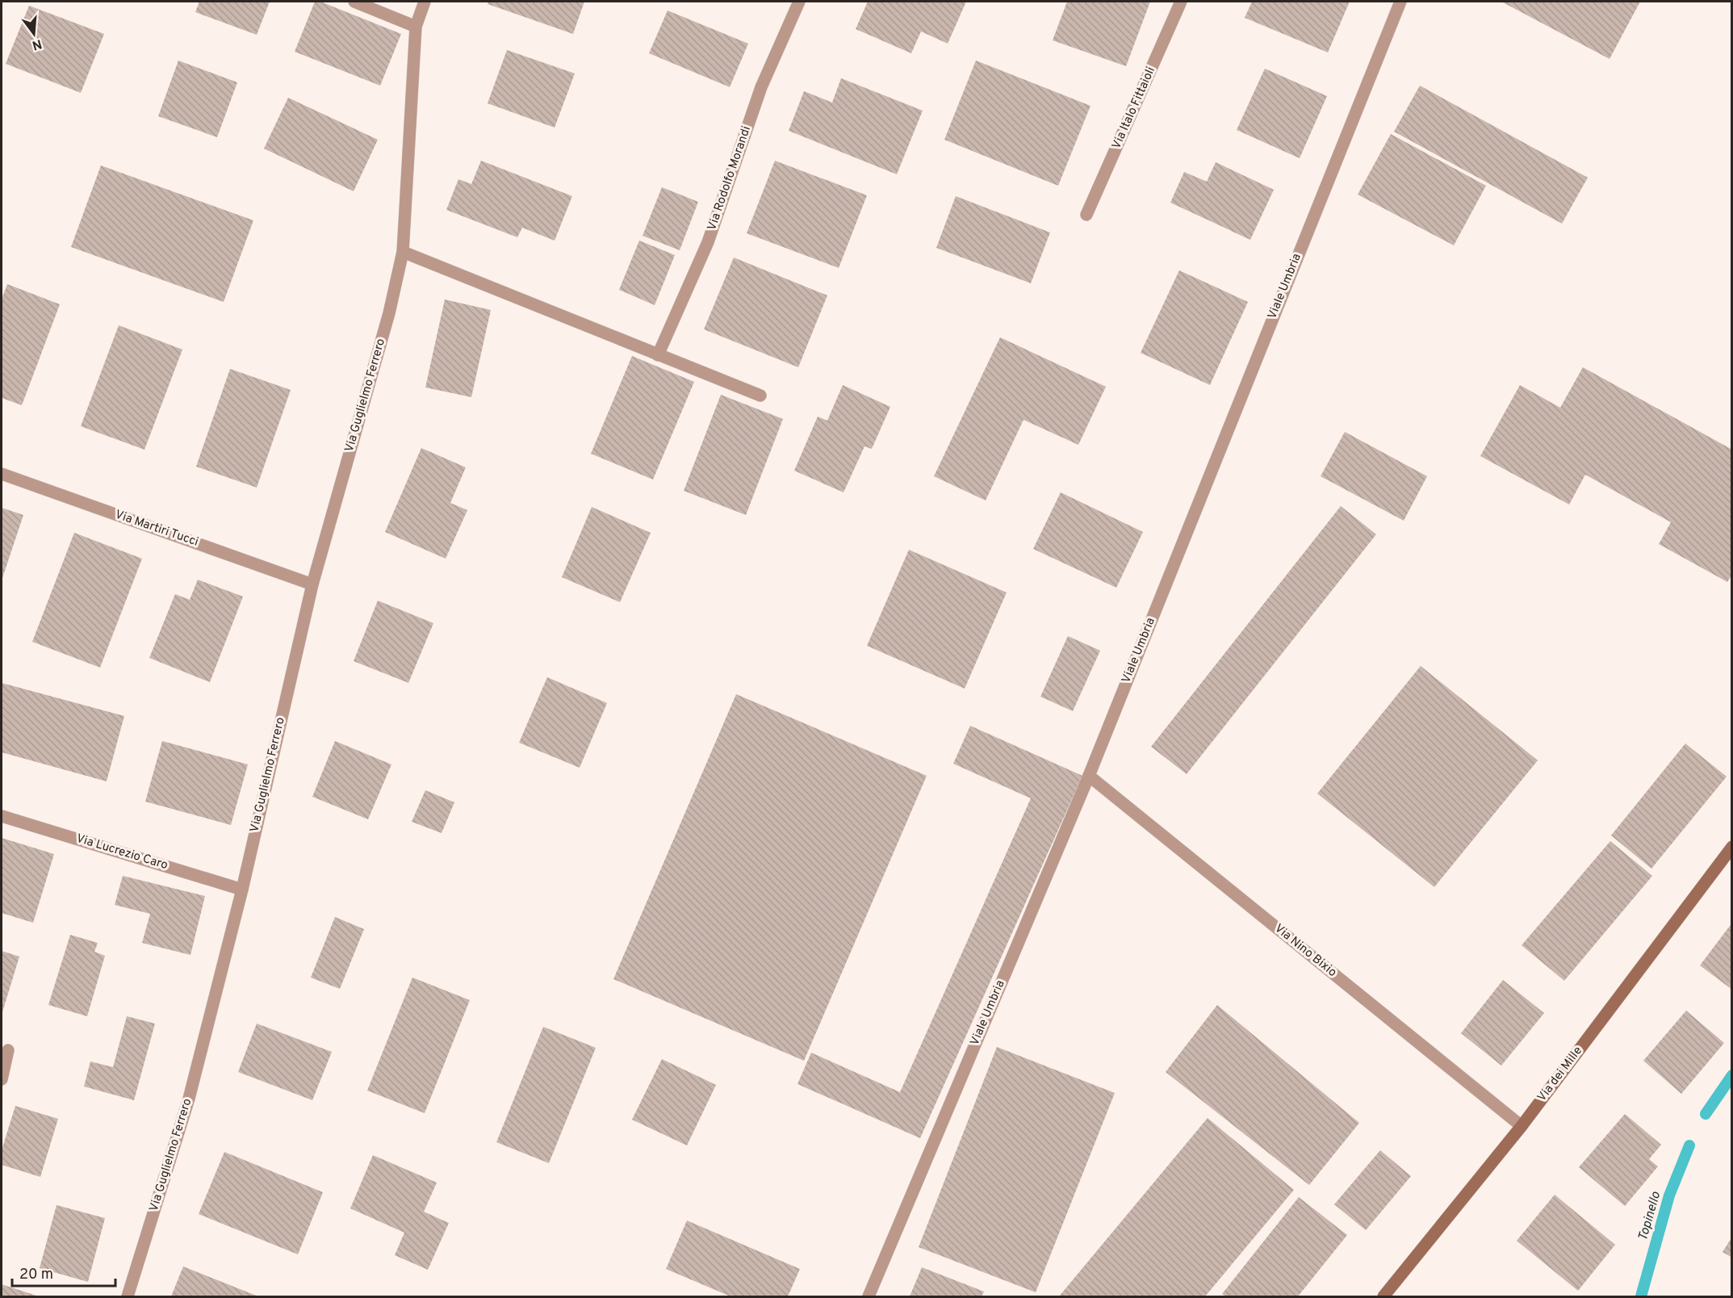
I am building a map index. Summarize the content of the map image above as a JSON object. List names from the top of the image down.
{
  "streets": {
    "main road": ["Via dei Mille"],
    "street": [
      "Via Italo Fittaioli",
      "Via Rodolfo Morandi",
      "Viale Umbria",
      "Via Guglielmo Ferrero",
      "Via Martiri Tucci",
      "Via Lucrezio Caro",
      "Via Nino Bixio"
    ]
  },
  "crossings": [
    ["Viale Umbria", "Via Nino Bixio"],
    ["Via Guglielmo Ferrero", "Via Martiri Tucci"],
    ["Via Guglielmo Ferrero", "Via Lucrezio Caro"],
    ["Via Nino Bixio", "Via dei Mille"]
  ],
  "water": ["Topinello"],
  "scale_bar": "20 m",
  "north": "bottom"
}
